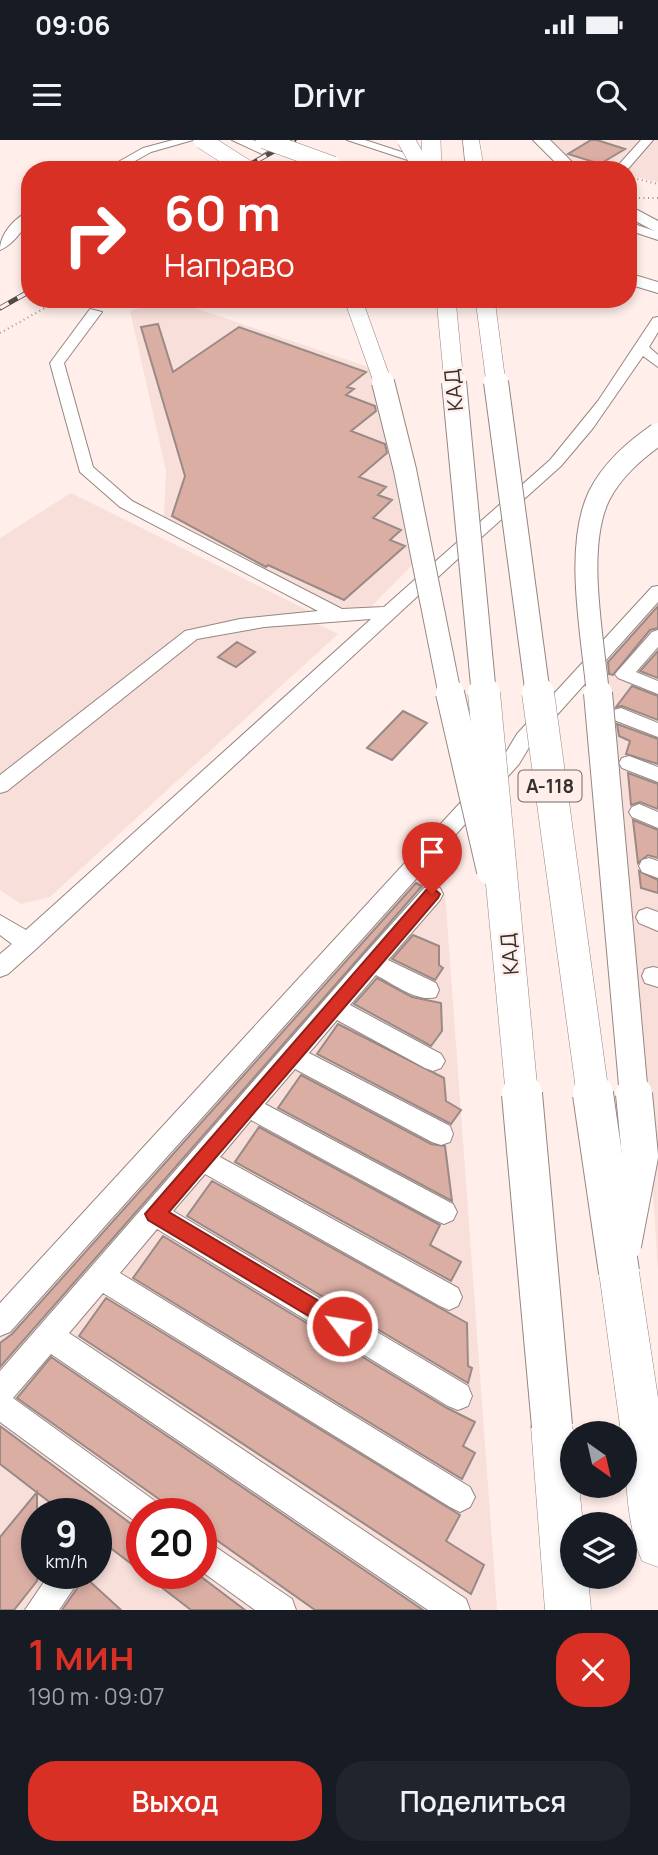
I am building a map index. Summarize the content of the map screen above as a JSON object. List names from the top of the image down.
{
  "streets": {
    "highway": ["КАД", "А-118"]
  },
  "north": "bottom right",
  "page": {
    "status": "09:06",
    "header": "Drivr",
    "turn": ["60 m", "Направо"],
    "speed": "9 km/h",
    "limit": "20",
    "heading": ["1 мин", "190 m · 09:07"],
    "buttons": ["Выход", "Поделиться"]
  }
}
